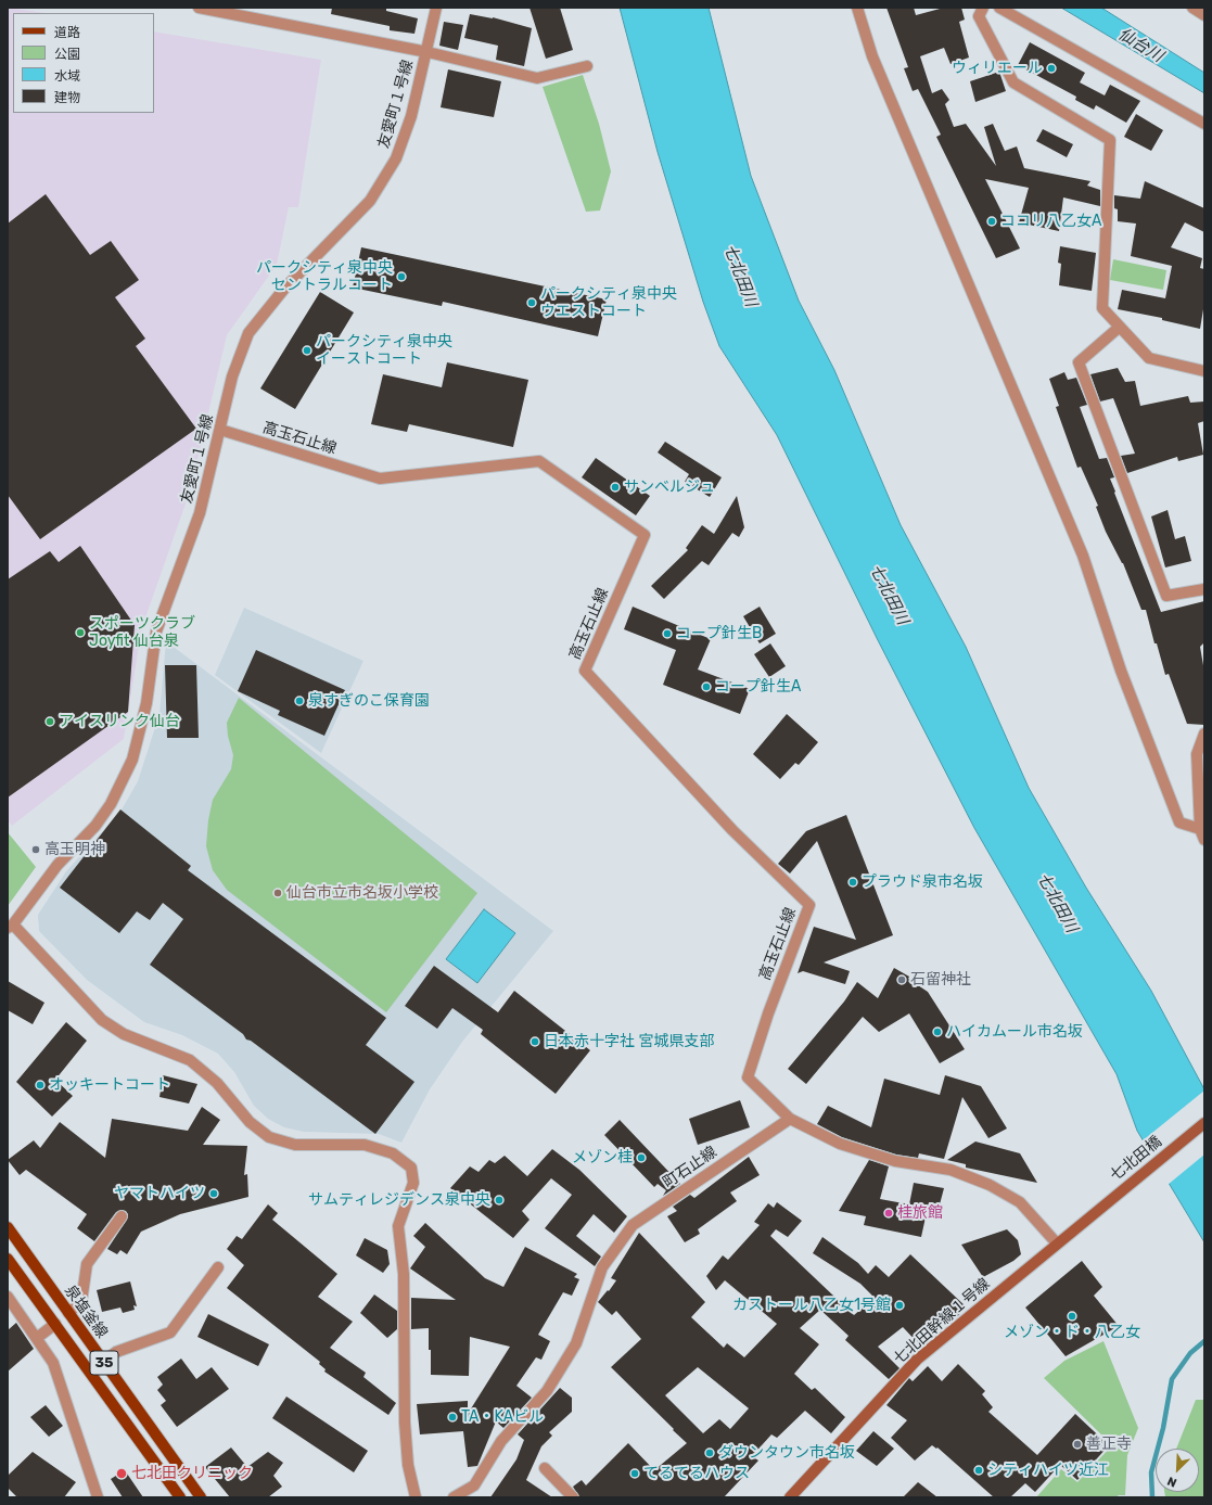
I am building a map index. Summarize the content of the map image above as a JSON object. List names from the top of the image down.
{
  "streets": {
    "main road": ["泉塩釜線", "35"],
    "street": [
      "友愛町１号線",
      "高玉石止線",
      "七北田橋",
      "町石止線",
      "七北田幹線１号線"
    ]
  },
  "crossings": [
    ["友愛町１号線", "高玉石止線"],
    ["高玉石止線", "町石止線"],
    ["七北田橋", "七北田幹線１号線"]
  ],
  "water": ["仙台川", "七北田川"],
  "places": [
    "ウィリエール",
    "ココリ八乙女A",
    "パークシティ泉中央 セントラルコート",
    "パークシティ泉中央 ウエストコート",
    "パークシティ泉中央 イーストコート",
    "サンベルジュ",
    "スポーツクラブ Joyfit 仙台泉",
    "コープ針生B",
    "コープ針生A",
    "泉すぎのこ保育園",
    "アイスリンク仙台",
    "高玉明神",
    "プラウド泉市名坂",
    "仙台市立市名坂小学校",
    "石留神社",
    "ハイカムール市名坂",
    "日本赤十字社 宮城県支部",
    "オッキートコート",
    "メゾン桂",
    "ヤマトハイツ",
    "サムティレジデンス泉中央",
    "桂旅館",
    "カストール八乙女1号館",
    "メゾン・ド・八乙女",
    "TA・KAビル",
    "善正寺",
    "ダウンタウン市名坂",
    "シティハイツ近江",
    "七北田クリニック",
    "てるてるハウス"
  ],
  "legend": [
    "道路",
    "公園",
    "水域",
    "建物"
  ],
  "north": "bottom left"
}
